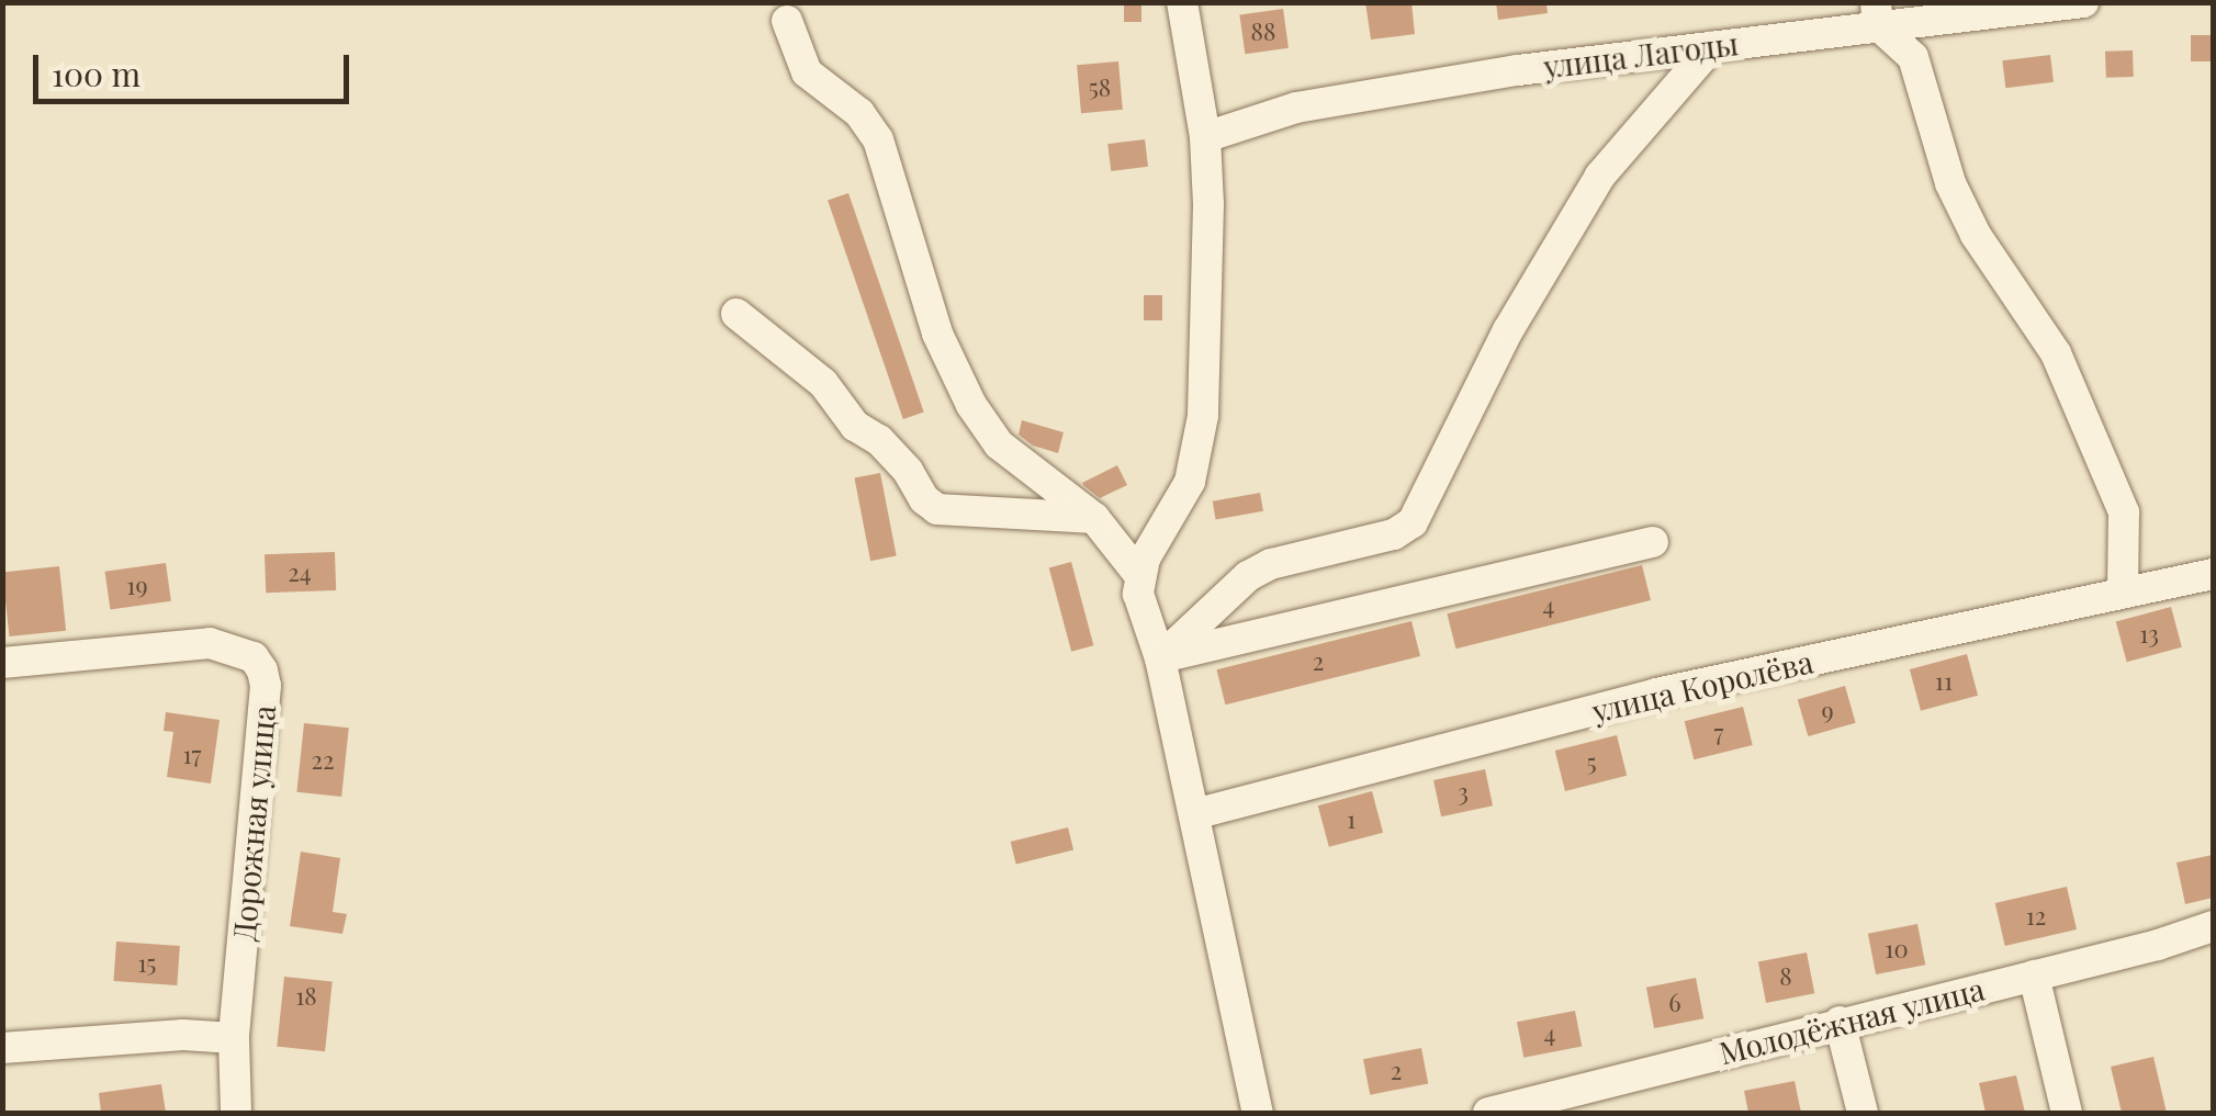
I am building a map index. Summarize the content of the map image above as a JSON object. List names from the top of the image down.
{
  "streets": {
    "street": [
      "улица Лагоды",
      "улица Королёва",
      "Дорожная улица",
      "Молодёжная улица"
    ]
  },
  "house_numbers": [
    "88",
    "58",
    "24",
    "19",
    "4",
    "13",
    "2",
    "11",
    "9",
    "7",
    "17",
    "22",
    "5",
    "3",
    "1",
    "12",
    "10",
    "15",
    "8",
    "18",
    "6",
    "4",
    "2"
  ],
  "scale_bar": "100 m"
}
